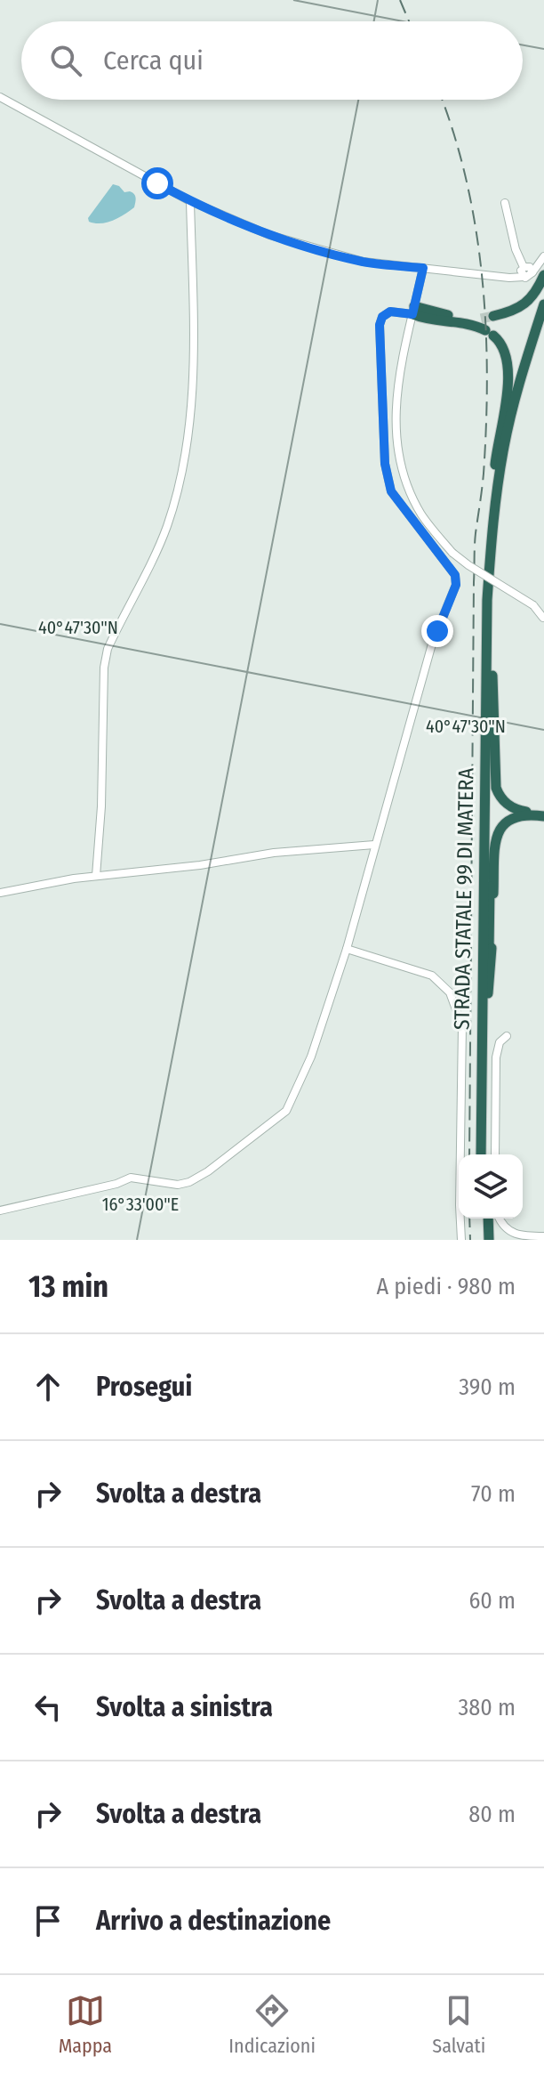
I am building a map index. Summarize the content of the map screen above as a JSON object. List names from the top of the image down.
{
  "streets": {
    "highway": ["STRADA STATALE 99 DI MATERA"]
  },
  "page": {
    "search": "Cerca qui",
    "heading": ["13 min", "A piedi · 980 m"],
    "list": [
      ["Prosegui", "390 m"],
      ["Svolta a destra", "70 m"],
      ["Svolta a destra", "60 m"],
      ["Svolta a sinistra", "380 m"],
      ["Svolta a destra", "80 m"],
      "Arrivo a destinazione"
    ],
    "nav": ["Mappa", "Indicazioni", "Salvati"]
  },
  "coordinates": ["40°47'30\"N", "16°33'00\"E"]
}
